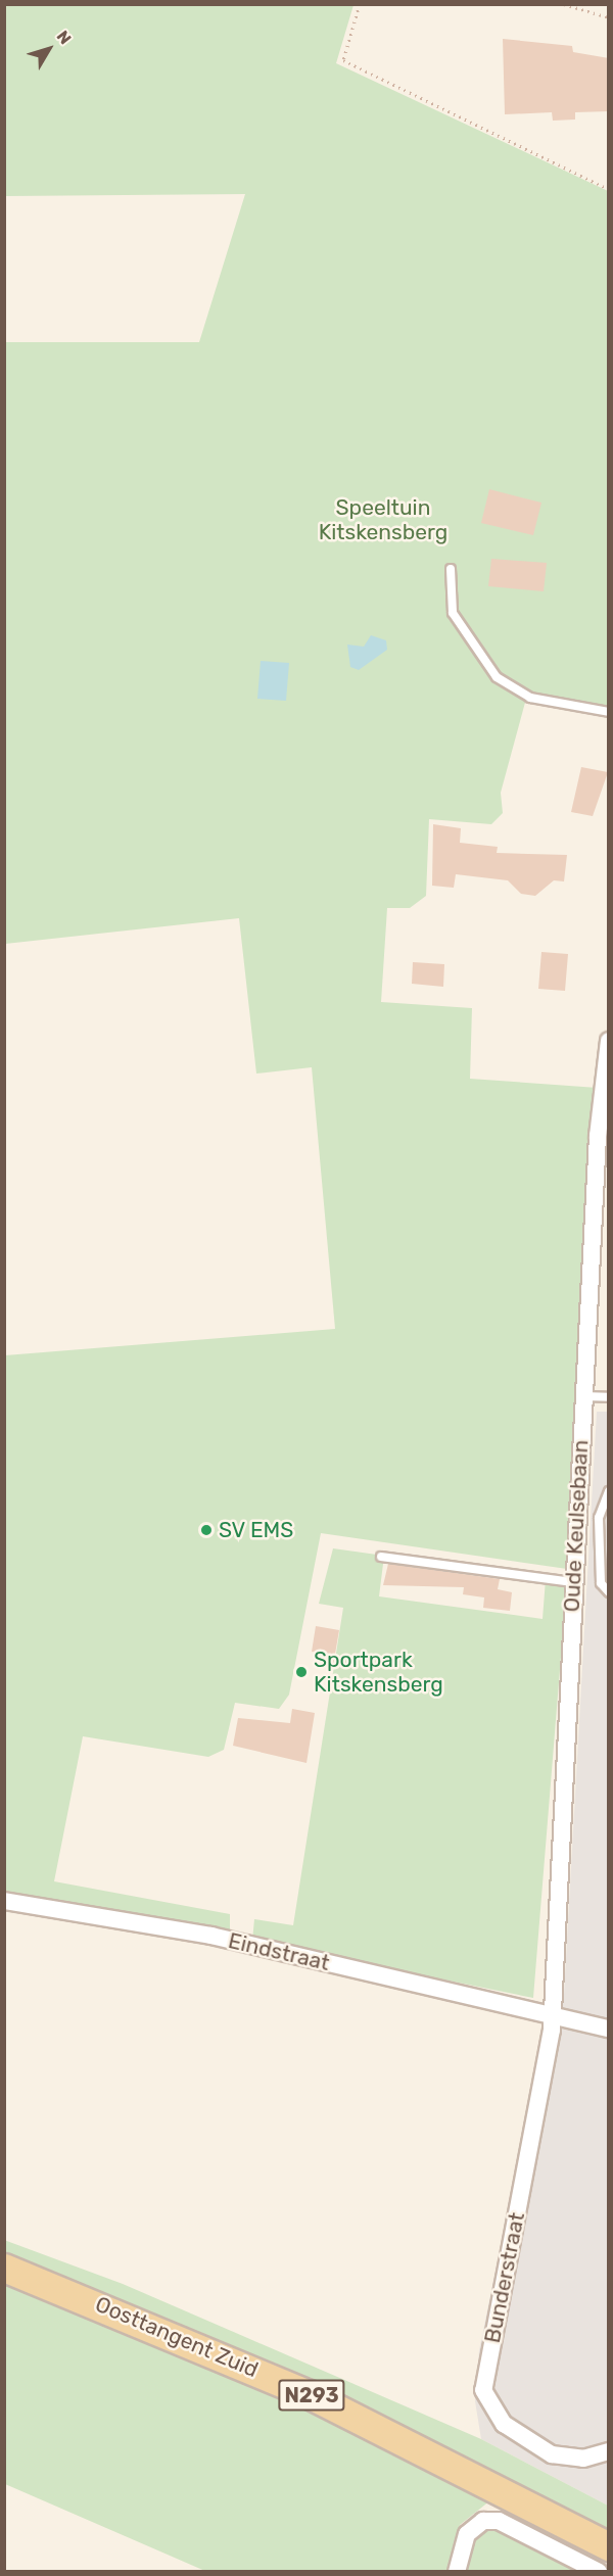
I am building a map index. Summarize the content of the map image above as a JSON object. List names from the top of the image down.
{
  "streets": {
    "main road": ["Oosttangent Zuid", "N293"],
    "street": ["Oude Keulsebaan", "Eindstraat", "Bunderstraat"]
  },
  "crossings": [
    ["Oude Keulsebaan", "Eindstraat"],
    ["Oude Keulsebaan", "Bunderstraat"],
    ["Eindstraat", "Bunderstraat"]
  ],
  "parks": ["Speeltuin Kitskensberg"],
  "places": ["SV EMS", "Sportpark Kitskensberg"],
  "north": "top right"
}
